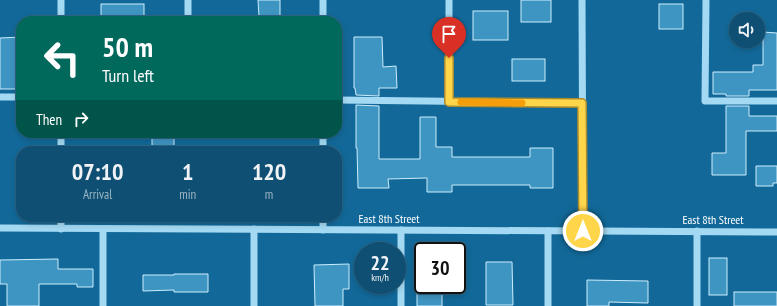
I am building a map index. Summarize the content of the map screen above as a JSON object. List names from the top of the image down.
{
  "streets": {
    "street": ["East 8th Street"]
  },
  "page": {
    "turn": ["50 m", "Turn left"],
    "then": "Then",
    "eta": [
      "07:10",
      "Arrival",
      "1",
      "min",
      "120",
      "m"
    ],
    "speed": "22 km/h",
    "limit": "30"
  }
}
